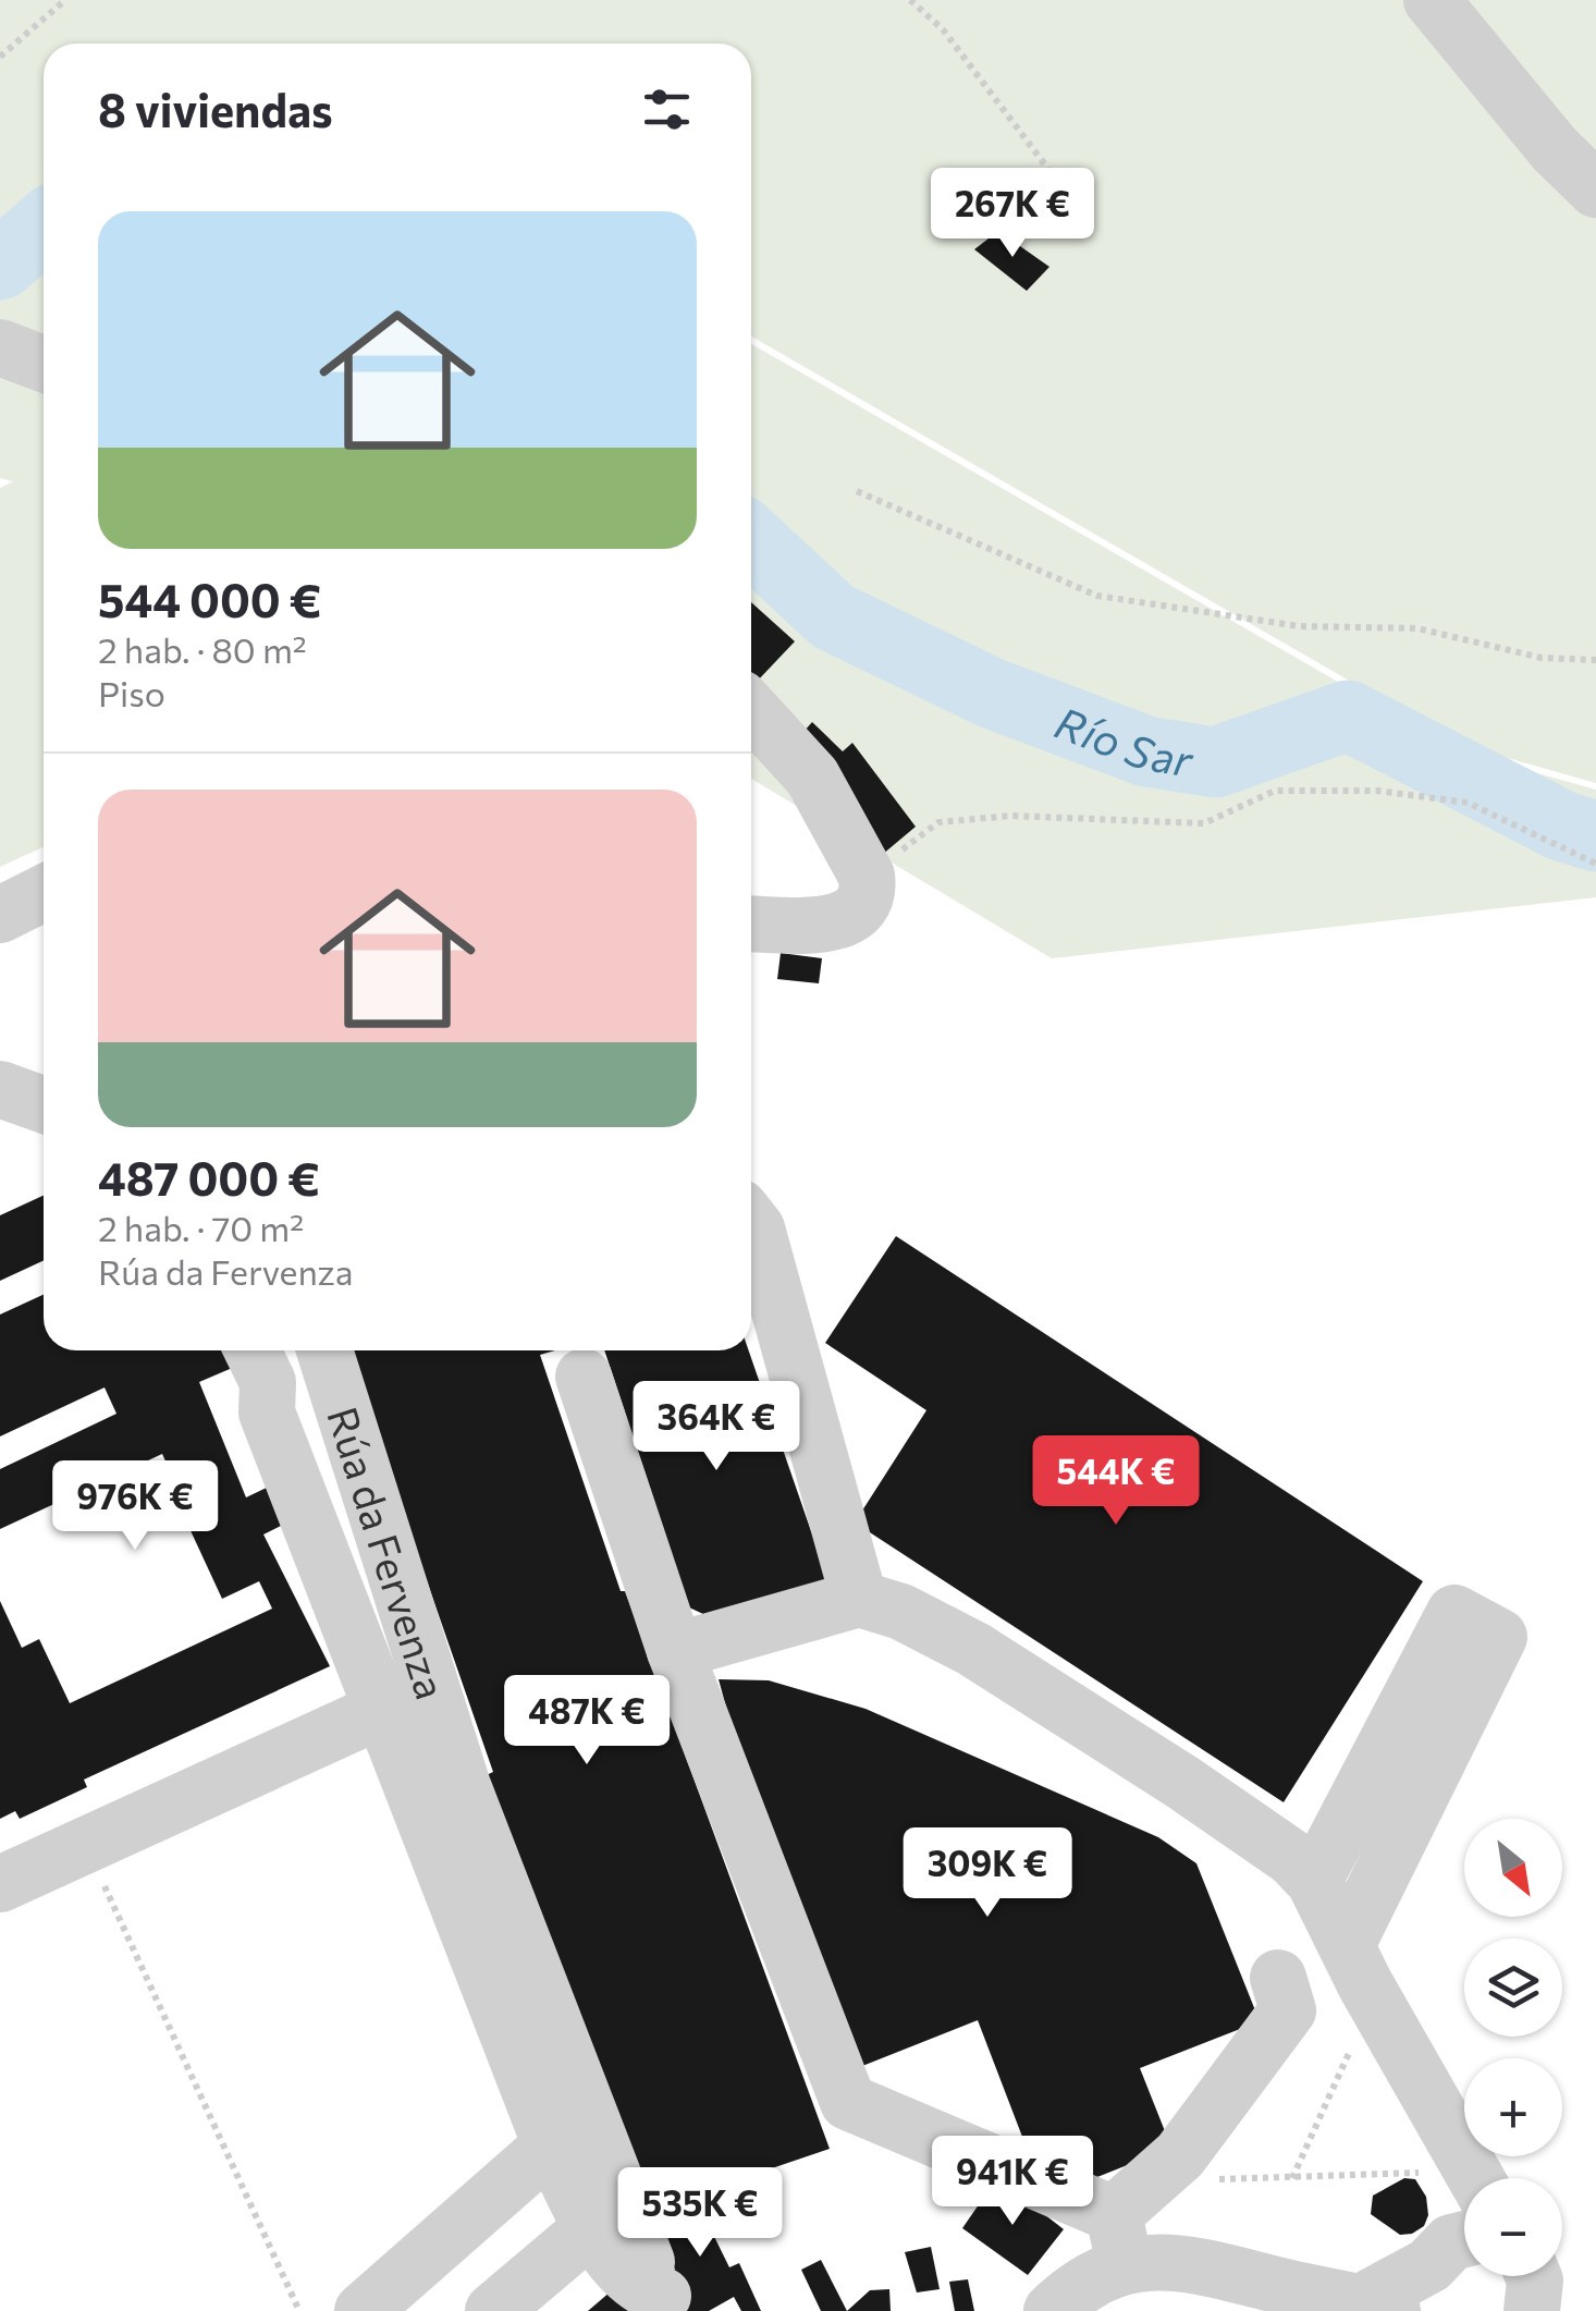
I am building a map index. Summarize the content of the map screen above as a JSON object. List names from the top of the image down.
{
  "streets": {
    "street": ["Rúa da Fervenza"]
  },
  "water": ["Río Sar"],
  "north": "bottom right",
  "page": {
    "heading": "8 viviendas",
    "price": [
      "267K €",
      "364K €",
      "544K €",
      "976K €",
      "487K €",
      "309K €",
      "941K €",
      "535K €"
    ],
    "list": [
      {
        "name": "544 000 €",
        "note": "2 hab. · 80 m² · Piso"
      },
      {
        "name": "487 000 €",
        "note": "2 hab. · 70 m² · Rúa da Fervenza"
      }
    ],
    "map_buttons": ["+", "−"]
  }
}
